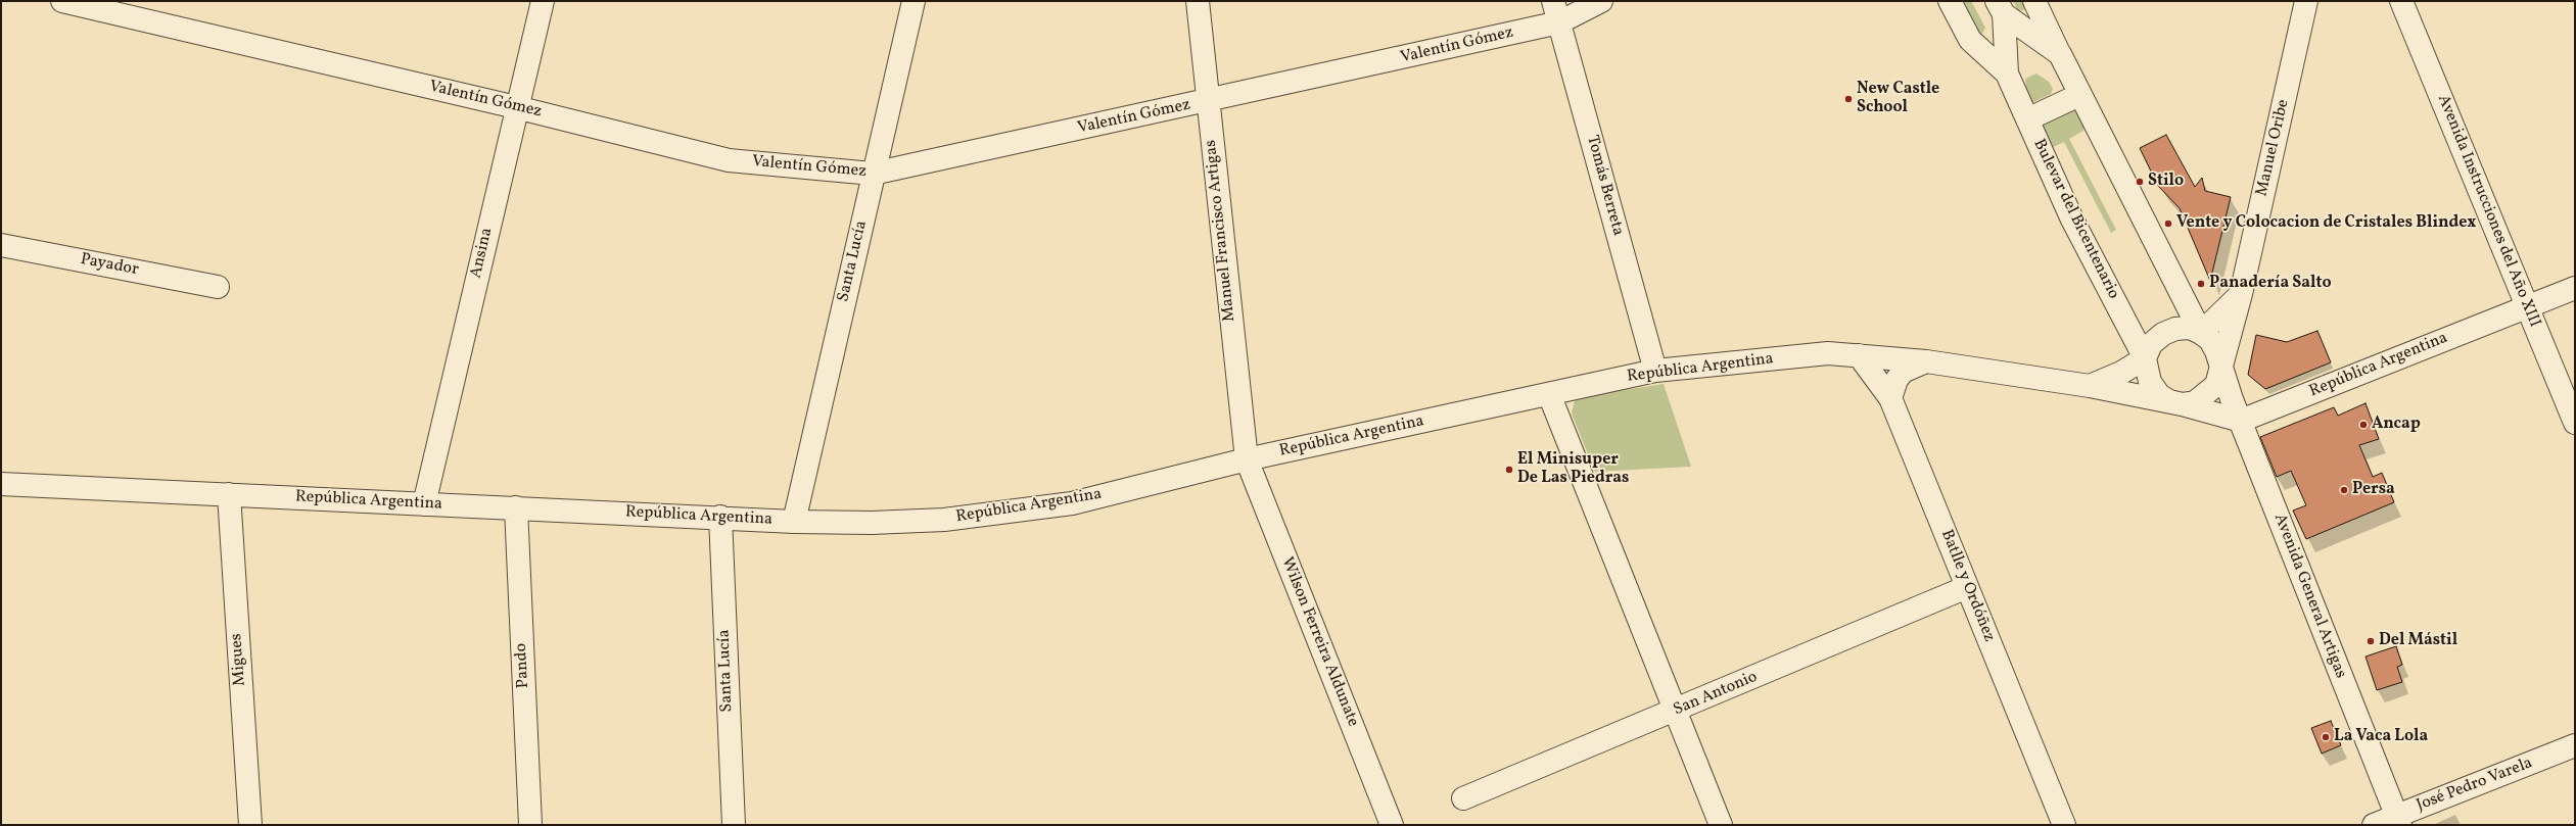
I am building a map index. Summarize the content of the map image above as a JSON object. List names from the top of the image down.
{
  "streets": {
    "street": [
      "Valentín Gómez",
      "Manuel Oribe",
      "Tomás Berreta",
      "Avenida Instrucciones del Año XIII",
      "Bulevar del Bicentenario",
      "Manuel Francisco Artigas",
      "Ansina",
      "Santa Lucía",
      "Payador",
      "República Argentina",
      "Batlle y Ordóñez",
      "Avenida General Artigas",
      "Wilson Ferreira Aldunate",
      "Migues",
      "Pando",
      "San Antonio",
      "José Pedro Varela"
    ]
  },
  "crossings": [
    ["Valentín Gómez", "Tomás Berreta"],
    ["Valentín Gómez", "Manuel Francisco Artigas"],
    ["Valentín Gómez", "Ansina"],
    ["Valentín Gómez", "Santa Lucía"],
    ["Manuel Oribe", "República Argentina"],
    ["Tomás Berreta", "República Argentina"],
    ["Avenida Instrucciones del Año XIII", "República Argentina"],
    ["Bulevar del Bicentenario", "República Argentina"],
    ["Bulevar del Bicentenario", "Avenida General Artigas"],
    ["Manuel Francisco Artigas", "República Argentina"],
    ["Manuel Francisco Artigas", "Wilson Ferreira Aldunate"],
    ["Ansina", "República Argentina"],
    ["Santa Lucía", "República Argentina"],
    ["República Argentina", "Batlle y Ordóñez"],
    ["República Argentina", "Avenida General Artigas"],
    ["República Argentina", "Wilson Ferreira Aldunate"],
    ["República Argentina", "Migues"],
    ["República Argentina", "Pando"],
    ["Batlle y Ordóñez", "San Antonio"],
    ["Avenida General Artigas", "José Pedro Varela"]
  ],
  "places": [
    "New Castle School",
    "Stilo",
    "Vente y Colocacion de Cristales Blindex",
    "Panadería Salto",
    "Ancap",
    "El Minisuper De Las Piedras",
    "Persa",
    "Del Mástil",
    "La Vaca Lola"
  ]
}
